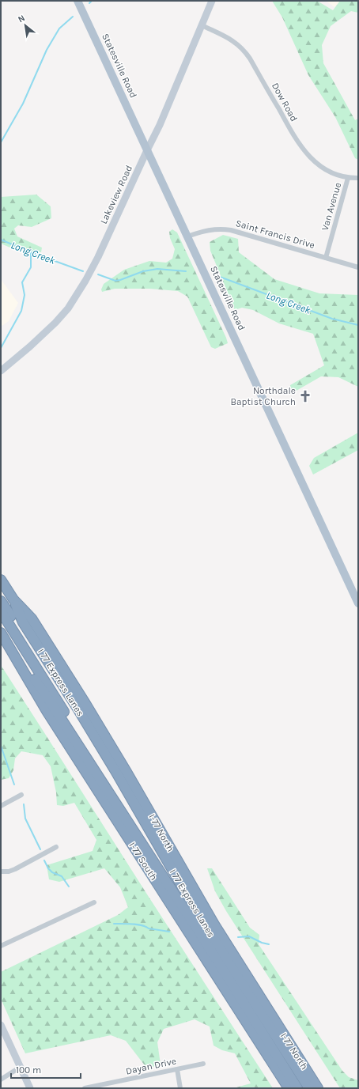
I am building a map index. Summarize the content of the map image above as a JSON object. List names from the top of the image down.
{
  "streets": {
    "highway": ["I 77 Express Lanes", "I-77 North", "I-77 South"],
    "main road": ["Statesville Road", "Lakeview Road"],
    "street": [
      "Dow Road",
      "Van Avenue",
      "Saint Francis Drive",
      "Dayan Drive"
    ]
  },
  "crossings": [
    ["Statesville Road", "Lakeview Road"],
    ["Statesville Road", "Saint Francis Drive"],
    ["Dow Road", "Lakeview Road"],
    ["Dow Road", "Van Avenue"],
    ["Van Avenue", "Saint Francis Drive"],
    ["I 77 Express Lanes", "I-77 North"],
    ["I 77 Express Lanes", "I-77 South"]
  ],
  "water": ["Long Creek"],
  "places": {
    "church": ["Northdale Baptist Church"]
  },
  "scale_bar": "100 m",
  "north": "top left"
}
